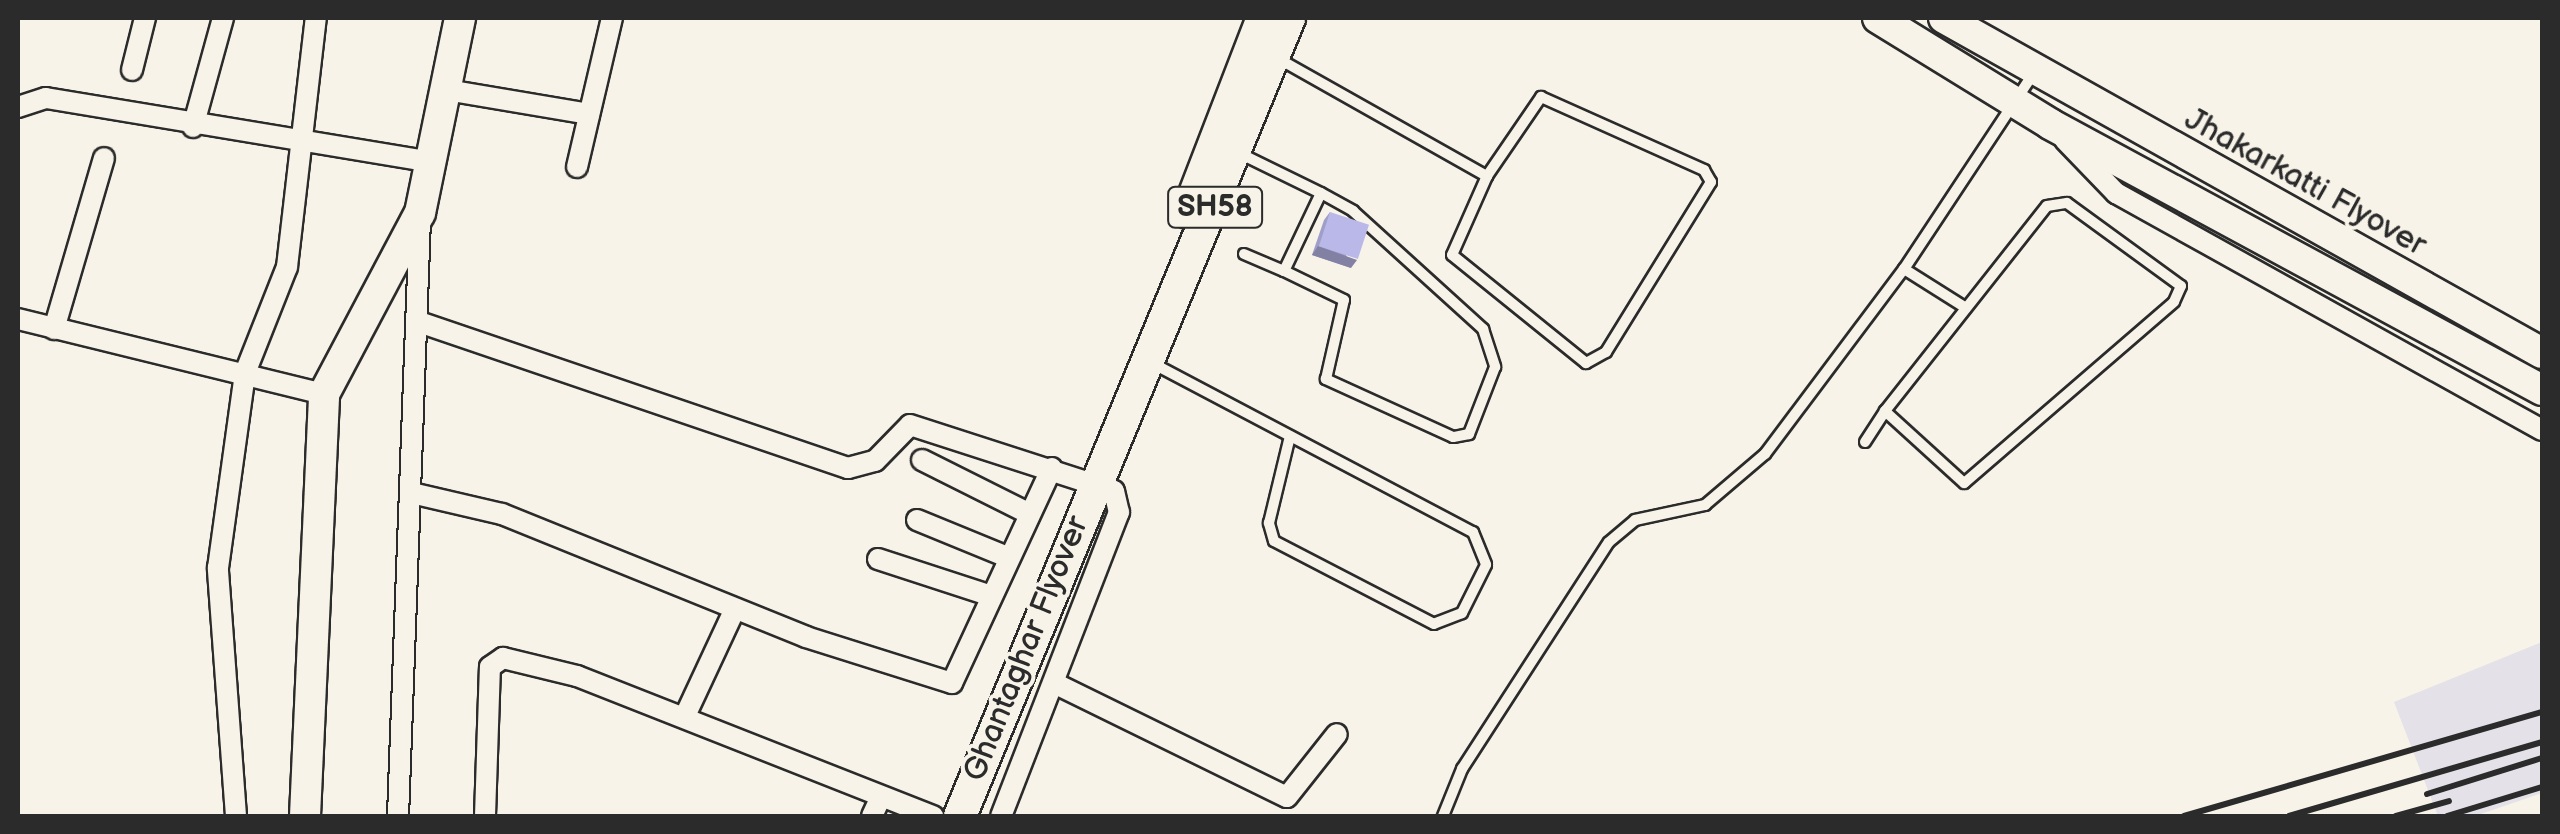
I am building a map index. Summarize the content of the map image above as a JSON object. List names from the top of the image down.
{
  "streets": {
    "main road": ["Jhakarkatti Flyover", "SH58", "Ghantaghar Flyover"]
  },
  "crossings": [
    ["SH58", "Ghantaghar Flyover"]
  ]
}
